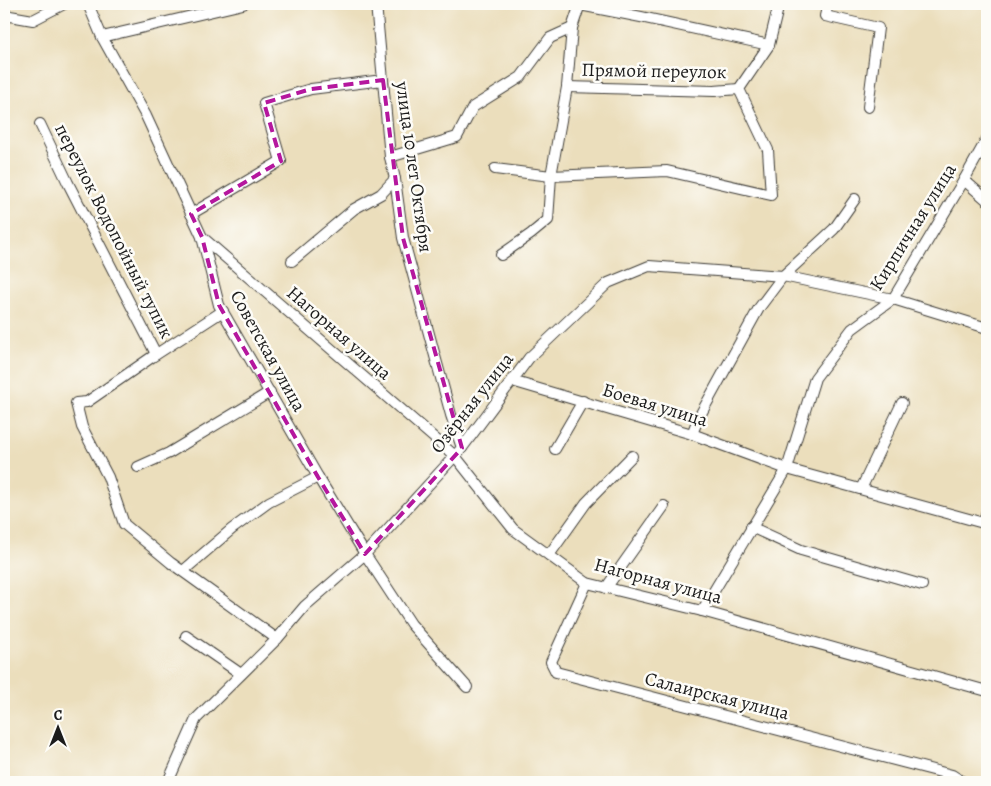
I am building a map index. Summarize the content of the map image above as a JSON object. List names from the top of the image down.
{
  "streets": {
    "street": [
      "Прямой переулок",
      "улица 10 лет Октября",
      "Кирпичная улица",
      "переулок Водопойный тупик",
      "Нагорная улица",
      "Советская улица",
      "Озёрная улица",
      "Боевая улица",
      "Салаирская улица"
    ]
  },
  "crossings": [
    ["улица 10 лет Октября", "Озёрная улица"],
    ["Кирпичная улица", "Нагорная улица"],
    ["Кирпичная улица", "Озёрная улица"],
    ["Кирпичная улица", "Боевая улица"],
    ["Нагорная улица", "Советская улица"],
    ["Нагорная улица", "Озёрная улица"],
    ["Нагорная улица", "Салаирская улица"],
    ["Советская улица", "Озёрная улица"],
    ["Озёрная улица", "Боевая улица"]
  ],
  "north": "top"
}
